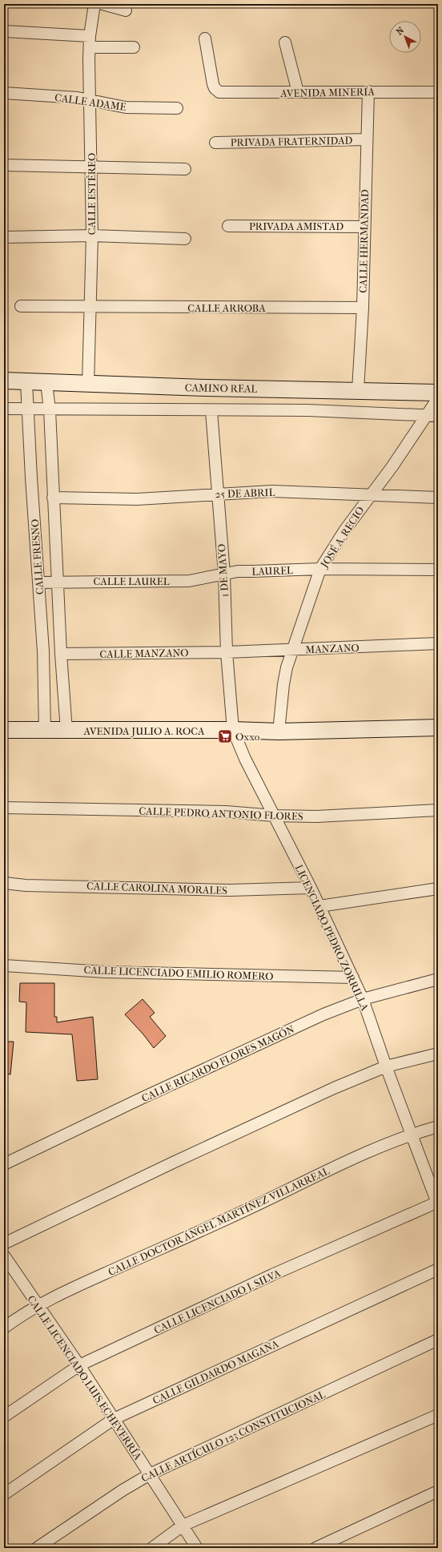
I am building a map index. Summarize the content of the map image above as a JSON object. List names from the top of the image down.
{
  "streets": {
    "street": [
      "AVENIDA MINERÍA",
      "CALLE ADAME",
      "PRIVADA FRATERNIDAD",
      "CALLE ESTÉREO",
      "PRIVADA AMISTAD",
      "CALLE HERMANDAD",
      "CALLE ARROBA",
      "CAMINO REAL",
      "25 DE ABRIL",
      "JOSÉ A. RECIO",
      "CALLE FRESNO",
      "1 DE MAYO",
      "LAUREL",
      "CALLE LAUREL",
      "MANZANO",
      "CALLE MANZANO",
      "AVENIDA JULIO A. ROCA",
      "CALLE PEDRO ANTONIO FLORES",
      "CALLE CAROLINA MORALES",
      "LICENCIADO PEDRO ZORRILLA",
      "CALLE LICENCIADO EMILIO ROMERO",
      "CALLE RICARDO FLORES MAGÓN",
      "CALLE DOCTOR ÁNGEL MARTÍNEZ VILLARREAL",
      "CALLE LICENCIADO J. SILVA",
      "CALLE GILDARDO MAGAÑA",
      "CALLE LICENCIADO LUIS ECHEVERRÍA",
      "CALLE ARTÍCULO 123 CONSTITUCIONAL"
    ]
  },
  "crossings": [
    ["AVENIDA MINERÍA", "CALLE HERMANDAD"],
    ["CALLE ADAME", "CALLE ESTÉREO"],
    ["PRIVADA FRATERNIDAD", "CALLE HERMANDAD"],
    ["CALLE ESTÉREO", "CALLE ARROBA"],
    ["CALLE ESTÉREO", "CAMINO REAL"],
    ["PRIVADA AMISTAD", "CALLE HERMANDAD"],
    ["CALLE HERMANDAD", "CALLE ARROBA"],
    ["CALLE HERMANDAD", "CAMINO REAL"],
    ["CAMINO REAL", "JOSÉ A. RECIO"],
    ["CAMINO REAL", "CALLE FRESNO"],
    ["CAMINO REAL", "1 DE MAYO"],
    ["25 DE ABRIL", "JOSÉ A. RECIO"],
    ["25 DE ABRIL", "CALLE FRESNO"],
    ["25 DE ABRIL", "1 DE MAYO"],
    ["JOSÉ A. RECIO", "LAUREL"],
    ["JOSÉ A. RECIO", "MANZANO"],
    ["JOSÉ A. RECIO", "AVENIDA JULIO A. ROCA"],
    ["CALLE FRESNO", "CALLE LAUREL"],
    ["CALLE FRESNO", "CALLE MANZANO"],
    ["CALLE FRESNO", "AVENIDA JULIO A. ROCA"],
    ["1 DE MAYO", "LAUREL"],
    ["1 DE MAYO", "CALLE LAUREL"],
    ["1 DE MAYO", "MANZANO"],
    ["1 DE MAYO", "CALLE MANZANO"],
    ["1 DE MAYO", "AVENIDA JULIO A. ROCA"],
    ["1 DE MAYO", "LICENCIADO PEDRO ZORRILLA"],
    ["LAUREL", "CALLE LAUREL"],
    ["MANZANO", "CALLE MANZANO"],
    ["AVENIDA JULIO A. ROCA", "LICENCIADO PEDRO ZORRILLA"],
    ["CALLE PEDRO ANTONIO FLORES", "LICENCIADO PEDRO ZORRILLA"],
    ["CALLE CAROLINA MORALES", "LICENCIADO PEDRO ZORRILLA"],
    ["LICENCIADO PEDRO ZORRILLA", "CALLE LICENCIADO EMILIO ROMERO"],
    ["LICENCIADO PEDRO ZORRILLA", "CALLE RICARDO FLORES MAGÓN"],
    ["LICENCIADO PEDRO ZORRILLA", "CALLE DOCTOR ÁNGEL MARTÍNEZ VILLARREAL"],
    ["LICENCIADO PEDRO ZORRILLA", "CALLE LICENCIADO J. SILVA"],
    ["CALLE DOCTOR ÁNGEL MARTÍNEZ VILLARREAL", "CALLE LICENCIADO LUIS ECHEVERRÍA"],
    ["CALLE LICENCIADO J. SILVA", "CALLE LICENCIADO LUIS ECHEVERRÍA"],
    ["CALLE GILDARDO MAGAÑA", "CALLE LICENCIADO LUIS ECHEVERRÍA"],
    ["CALLE LICENCIADO LUIS ECHEVERRÍA", "CALLE ARTÍCULO 123 CONSTITUCIONAL"]
  ],
  "places": {
    "supermarket": ["Oxxo"]
  },
  "north": "top left"
}
